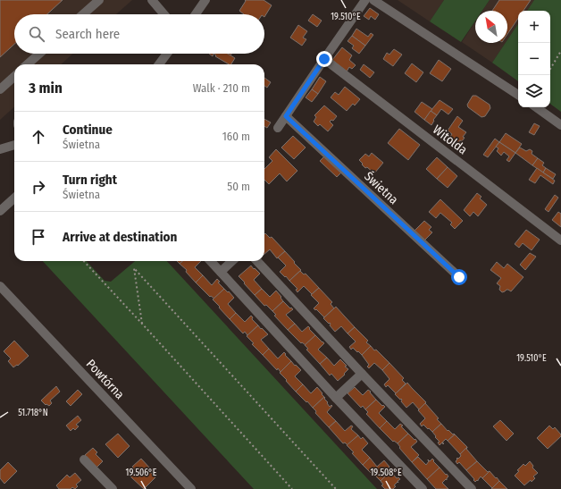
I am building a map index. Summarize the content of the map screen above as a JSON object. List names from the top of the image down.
{
  "streets": {
    "street": ["Witolda", "Świetna", "Powtórna"]
  },
  "north": "top left",
  "page": {
    "map_buttons": ["+", "−"],
    "search": "Search here",
    "heading": ["3 min", "Walk · 210 m"],
    "list": [
      ["Continue", "Świetna", "160 m"],
      ["Turn right", "Świetna", "50 m"],
      "Arrive at destination"
    ]
  },
  "coordinates": [
    "19.510°E",
    "51.718°N",
    "19.506°E",
    "19.508°E"
  ]
}
